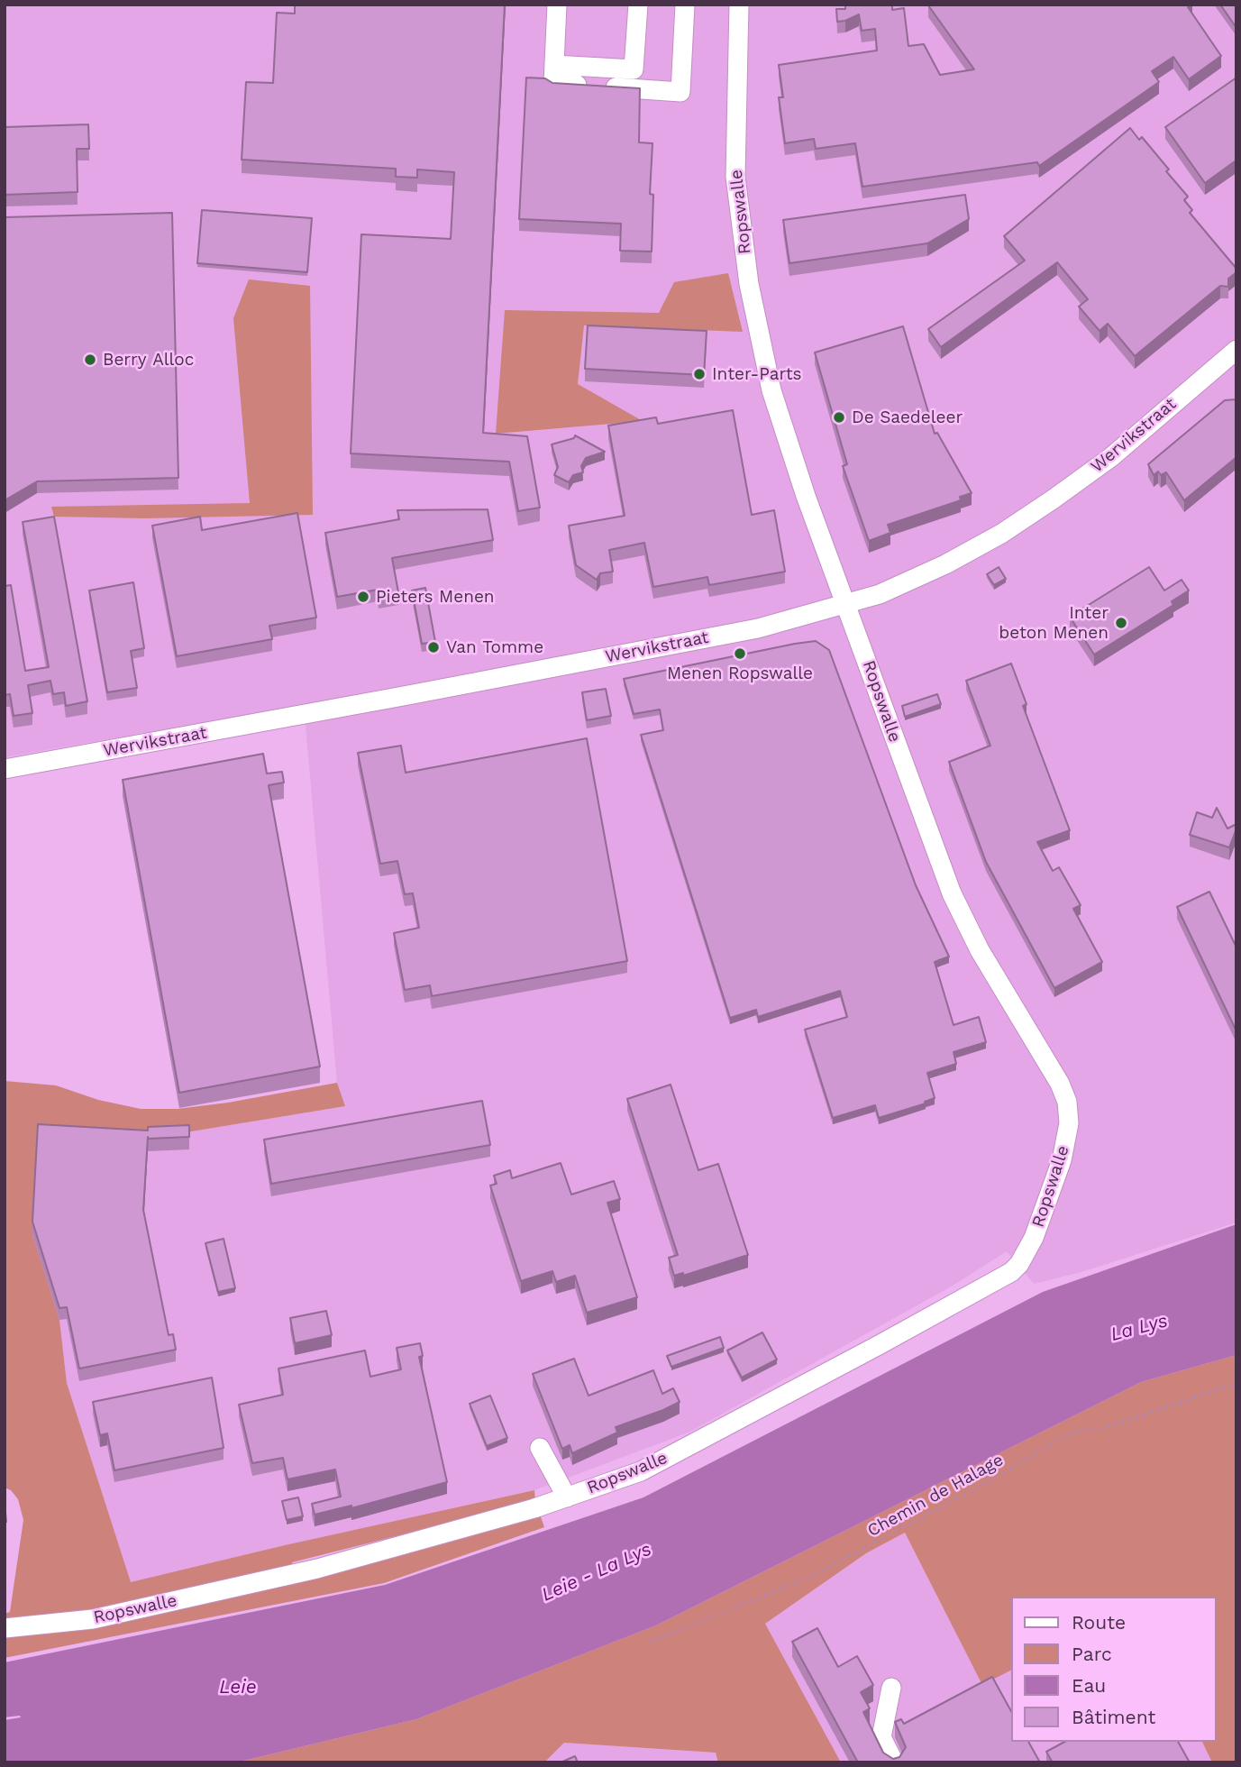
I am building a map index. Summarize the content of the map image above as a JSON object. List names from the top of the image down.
{
  "streets": {
    "street": ["Ropswalle", "Wervikstraat"],
    "path": ["Chemin de Halage"]
  },
  "crossings": [
    ["Ropswalle", "Wervikstraat"]
  ],
  "water": ["La Lys", "Leie - La Lys", "Leie"],
  "places": [
    "Berry Alloc",
    "Inter-Parts",
    "De Saedeleer",
    "Pieters Menen",
    "Inter beton Menen",
    "Van Tomme",
    "Menen Ropswalle"
  ],
  "legend": [
    "Route",
    "Parc",
    "Eau",
    "Bâtiment"
  ]
}
